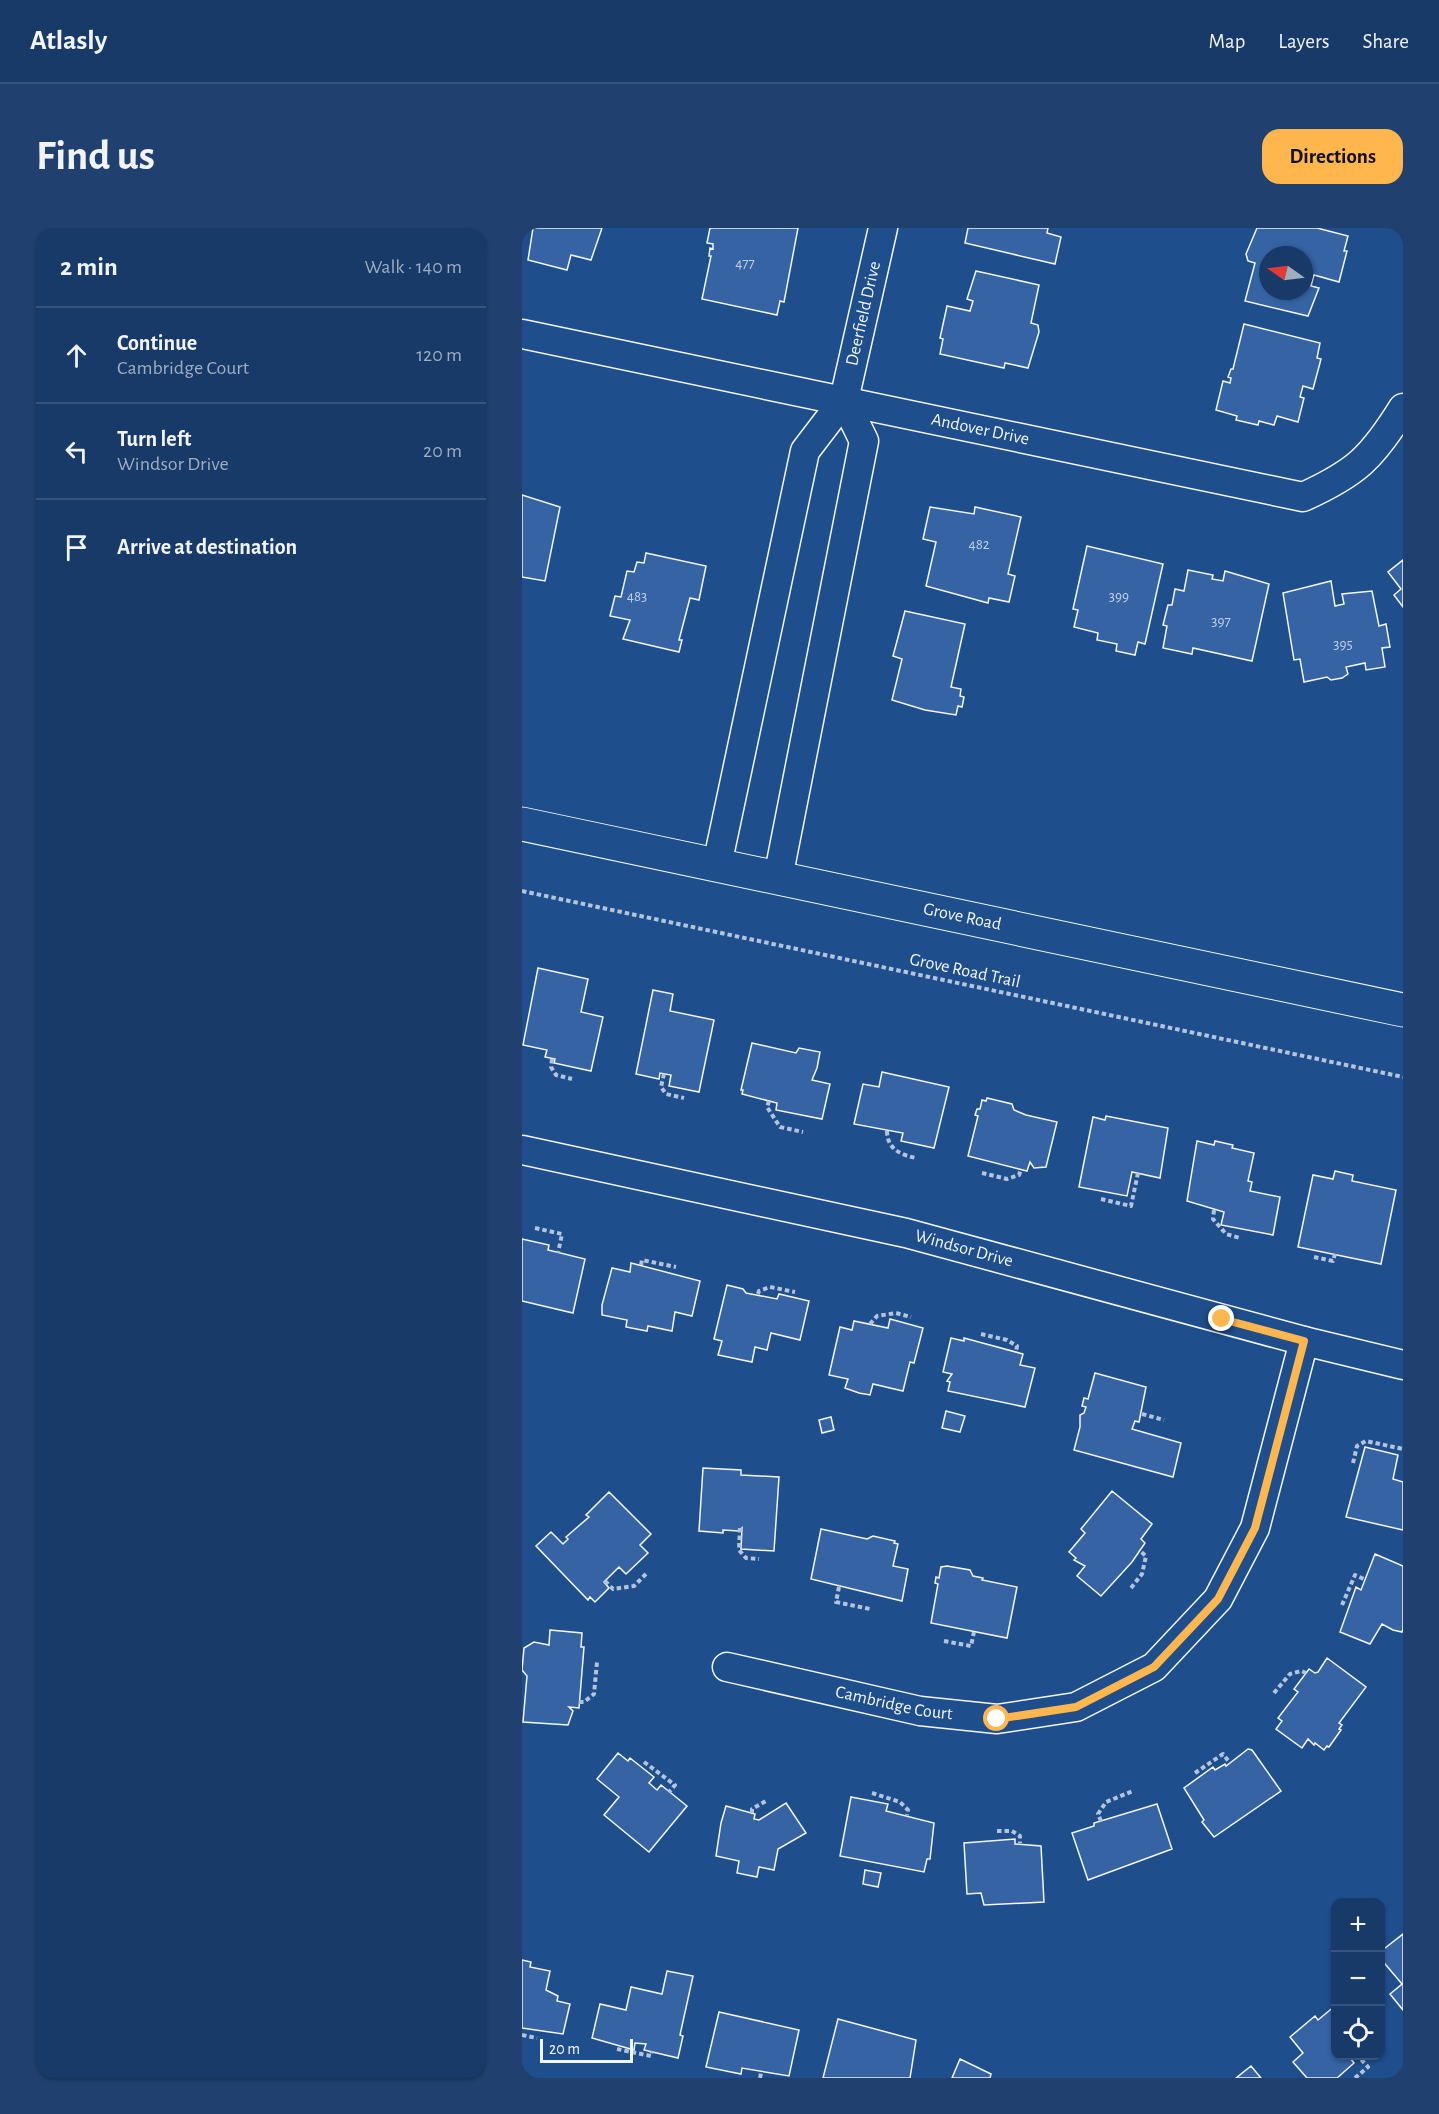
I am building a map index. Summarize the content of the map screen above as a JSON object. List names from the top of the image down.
{
  "streets": {
    "street": [
      "Deerfield Drive",
      "Andover Drive",
      "Grove Road",
      "Windsor Drive",
      "Cambridge Court"
    ],
    "path": ["Grove Road Trail"]
  },
  "crossings": [
    ["Deerfield Drive", "Andover Drive"],
    ["Windsor Drive", "Cambridge Court"]
  ],
  "house_numbers": [
    "477",
    "482",
    "483",
    "399",
    "397",
    "395"
  ],
  "scale_bar": "20 m",
  "north": "left",
  "page": {
    "header": "Atlasly",
    "nav": ["Map", "Layers", "Share"],
    "buttons": "Directions",
    "title": "Find us",
    "heading": ["2 min", "Walk · 140 m"],
    "list": [
      ["Continue", "Cambridge Court", "120 m"],
      ["Turn left", "Windsor Drive", "20 m"],
      "Arrive at destination"
    ],
    "map_buttons": ["+", "−"],
    "scale": "20 m"
  }
}
